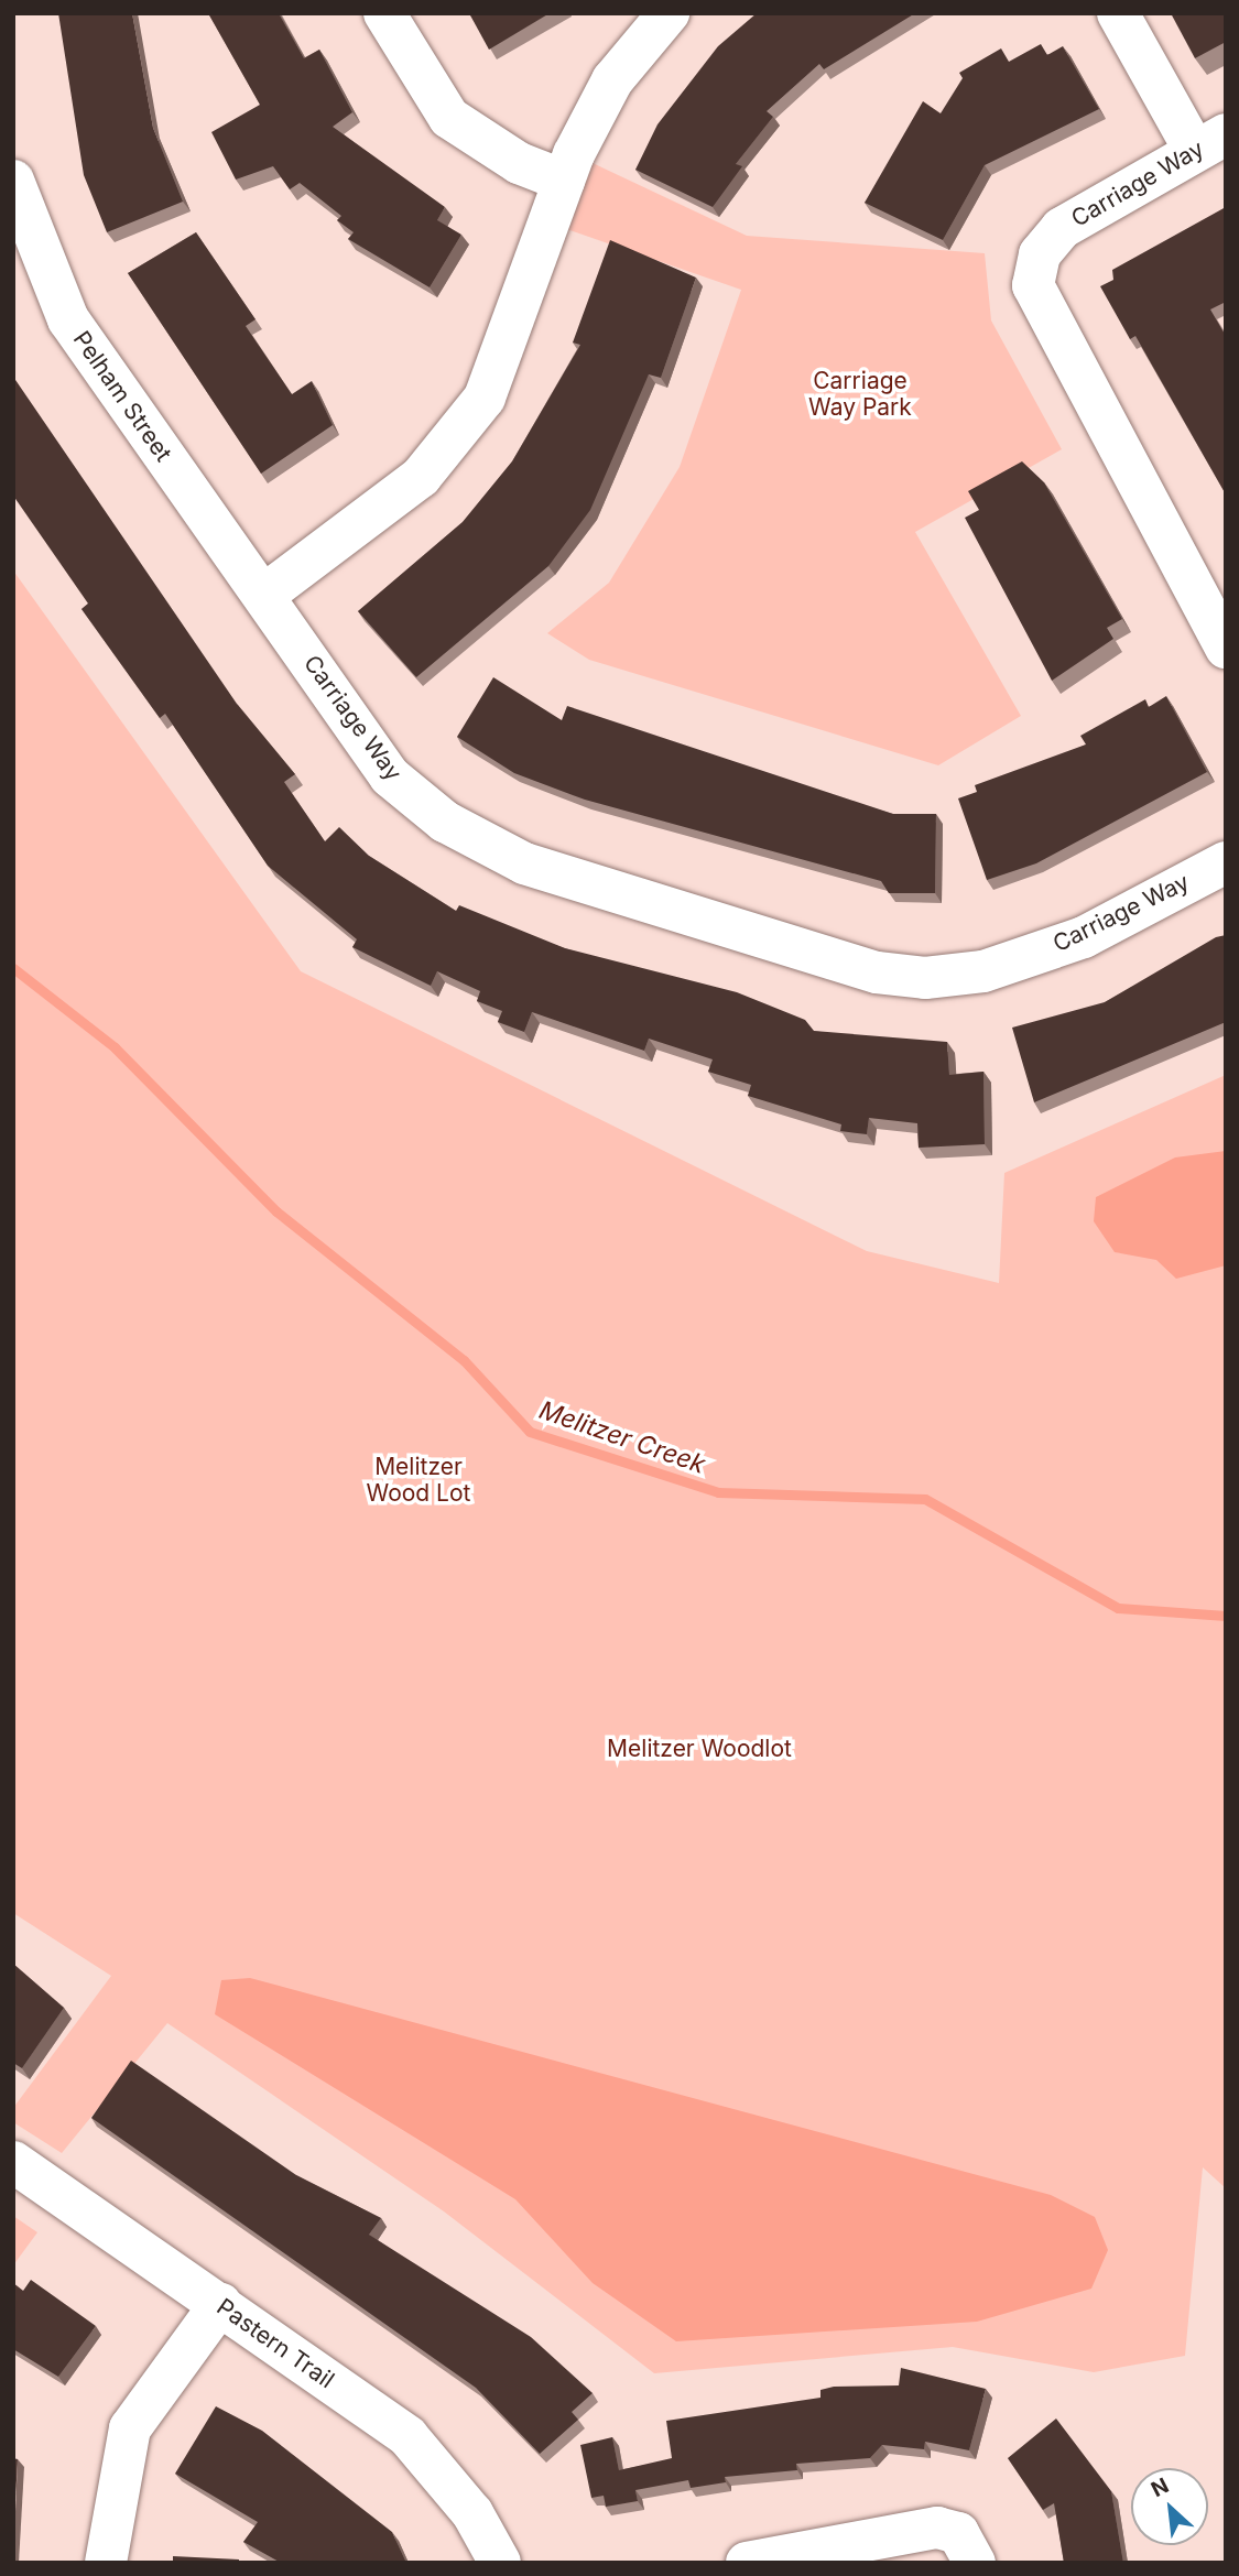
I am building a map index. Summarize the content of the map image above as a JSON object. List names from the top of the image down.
{
  "streets": {
    "street": ["Carriage Way", "Pelham Street", "Pastern Trail"]
  },
  "crossings": [
    ["Carriage Way", "Pelham Street"]
  ],
  "water": ["Melitzer Creek"],
  "parks": ["Carriage Way Park", "Melitzer Wood Lot", "Melitzer Woodlot"],
  "north": "top left"
}
